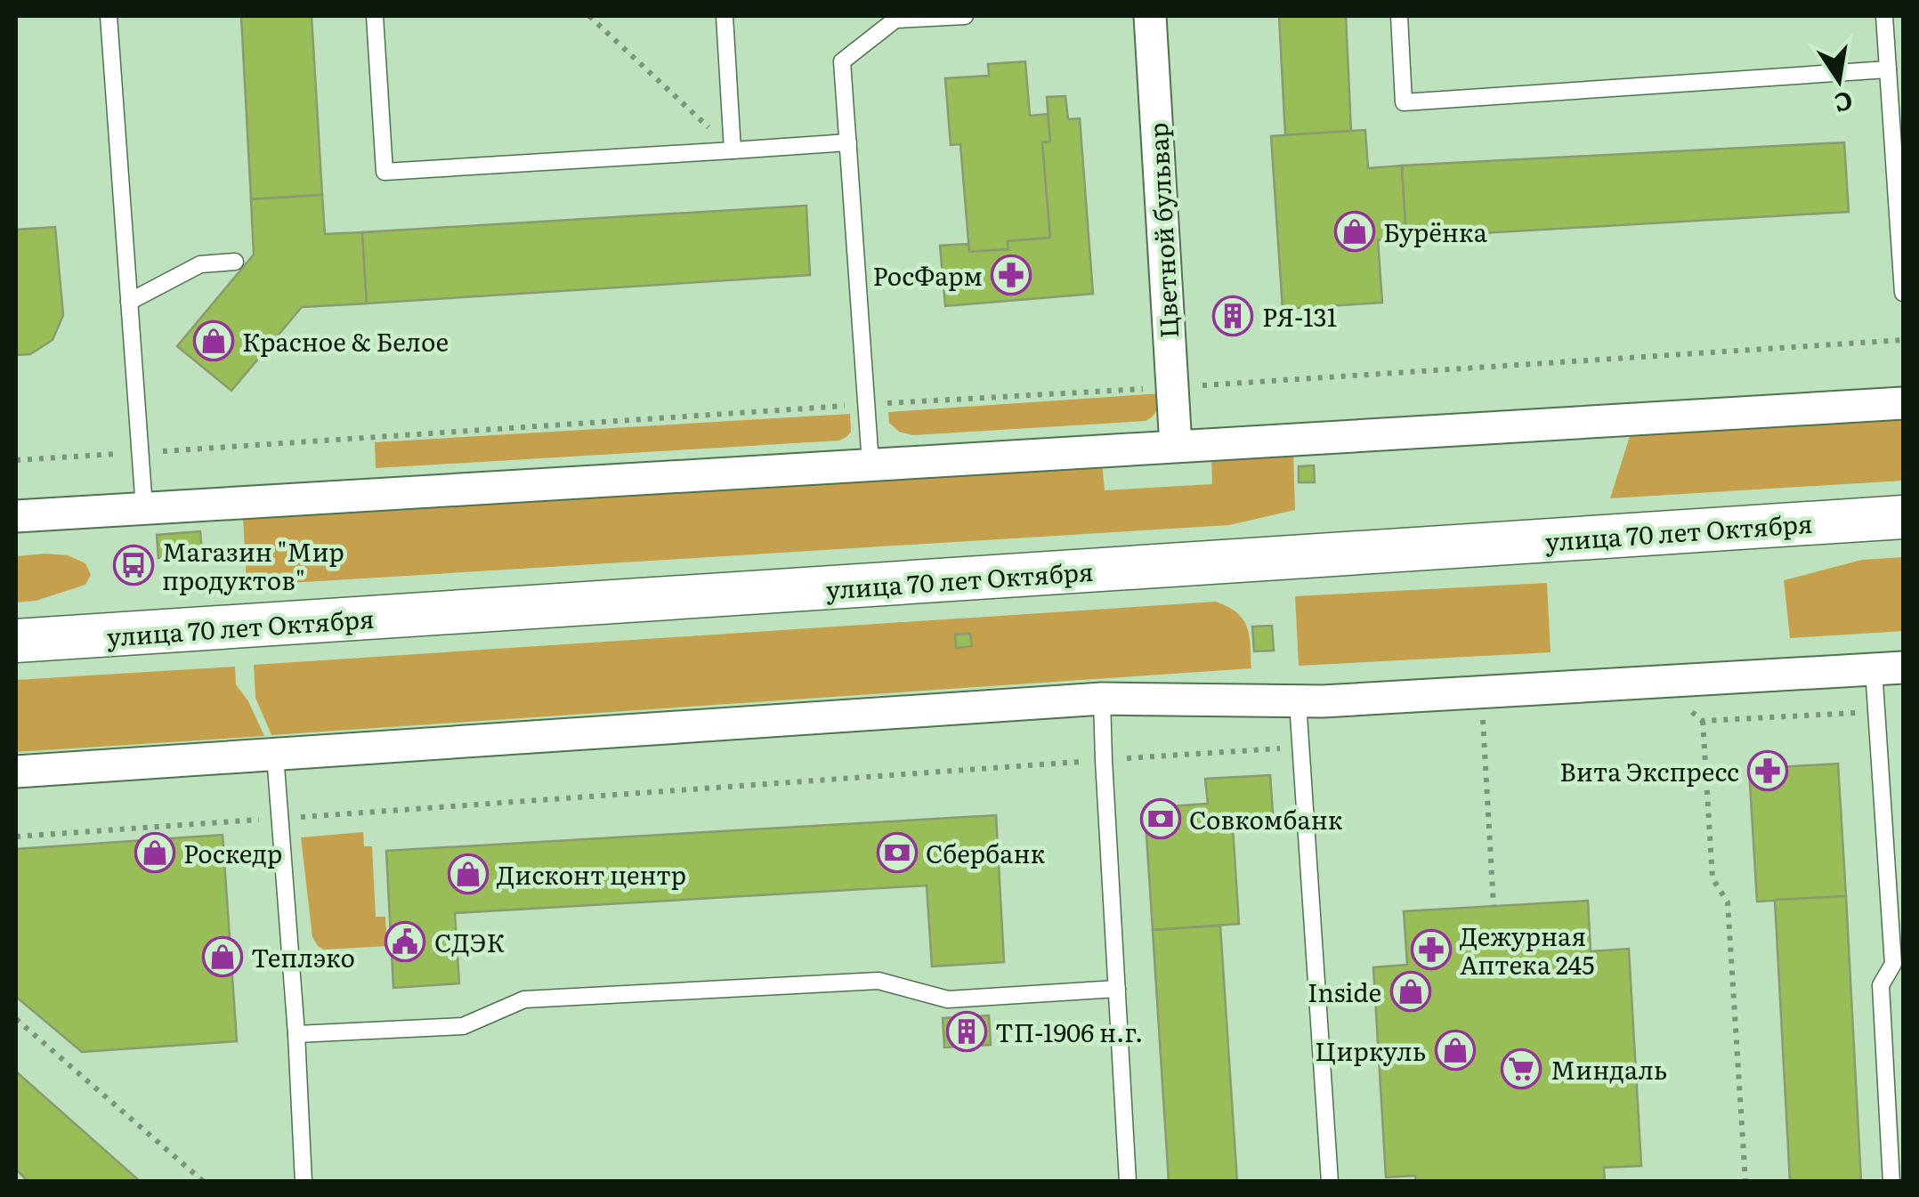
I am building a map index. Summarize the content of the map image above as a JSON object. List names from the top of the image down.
{
  "streets": {
    "main road": ["улица 70 лет Октября"],
    "street": ["Цветной бульвар"]
  },
  "places": {
    "shop": [
      "Бурёнка",
      "Красное & Белое",
      "Роскедр",
      "Дисконт центр",
      "Теплэко",
      "Inside",
      "Циркуль"
    ],
    "pharmacy": ["РосФарм", "Вита Экспресс", "Дежурная Аптека 245"],
    "building": ["РЯ-131", "ТП-1906 н.г."],
    "bus stop": ["Магазин \"Мир продуктов\""],
    "bank": ["Совкомбанк", "Сбербанк"],
    "public building": ["СДЭК"],
    "supermarket": ["Миндаль"]
  },
  "north": "bottom"
}
